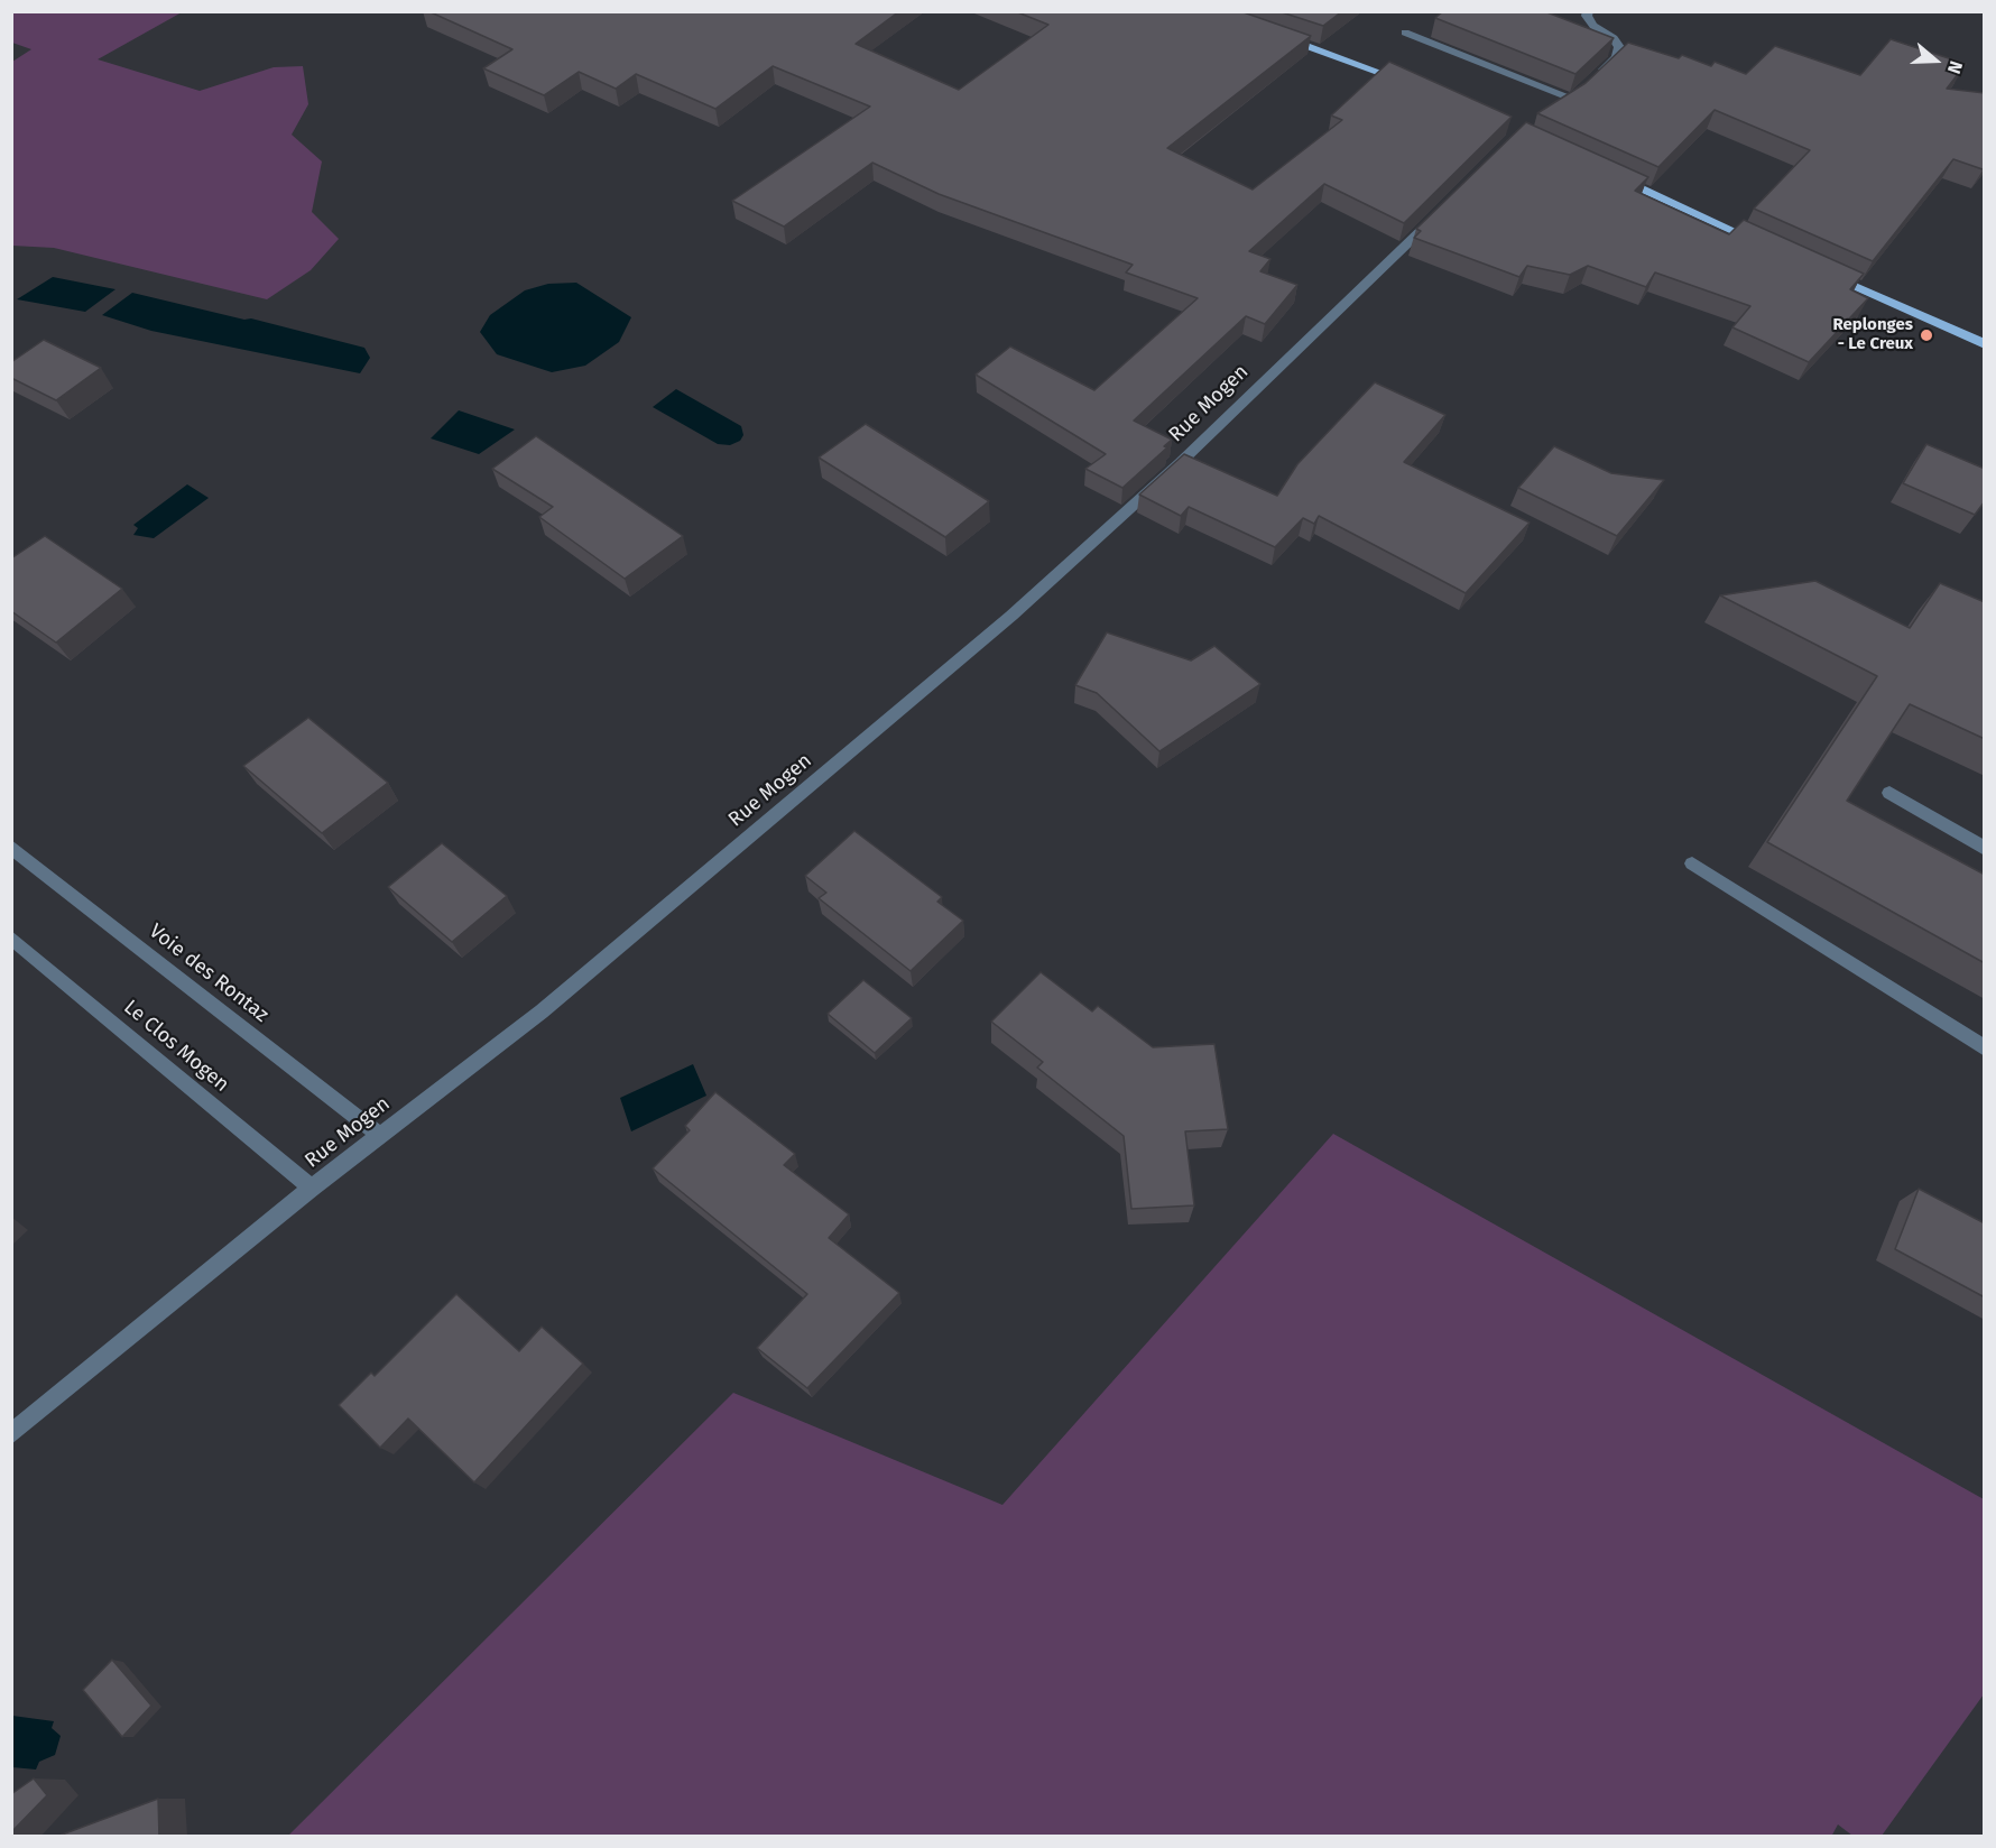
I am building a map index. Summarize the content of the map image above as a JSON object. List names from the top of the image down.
{
  "streets": {
    "street": ["Rue Mogen", "Voie des Rontaz", "Le Clos Mogen"]
  },
  "crossings": [
    ["Rue Mogen", "Voie des Rontaz"],
    ["Rue Mogen", "Le Clos Mogen"]
  ],
  "places": ["Replonges - Le Creux"],
  "north": "right"
}
